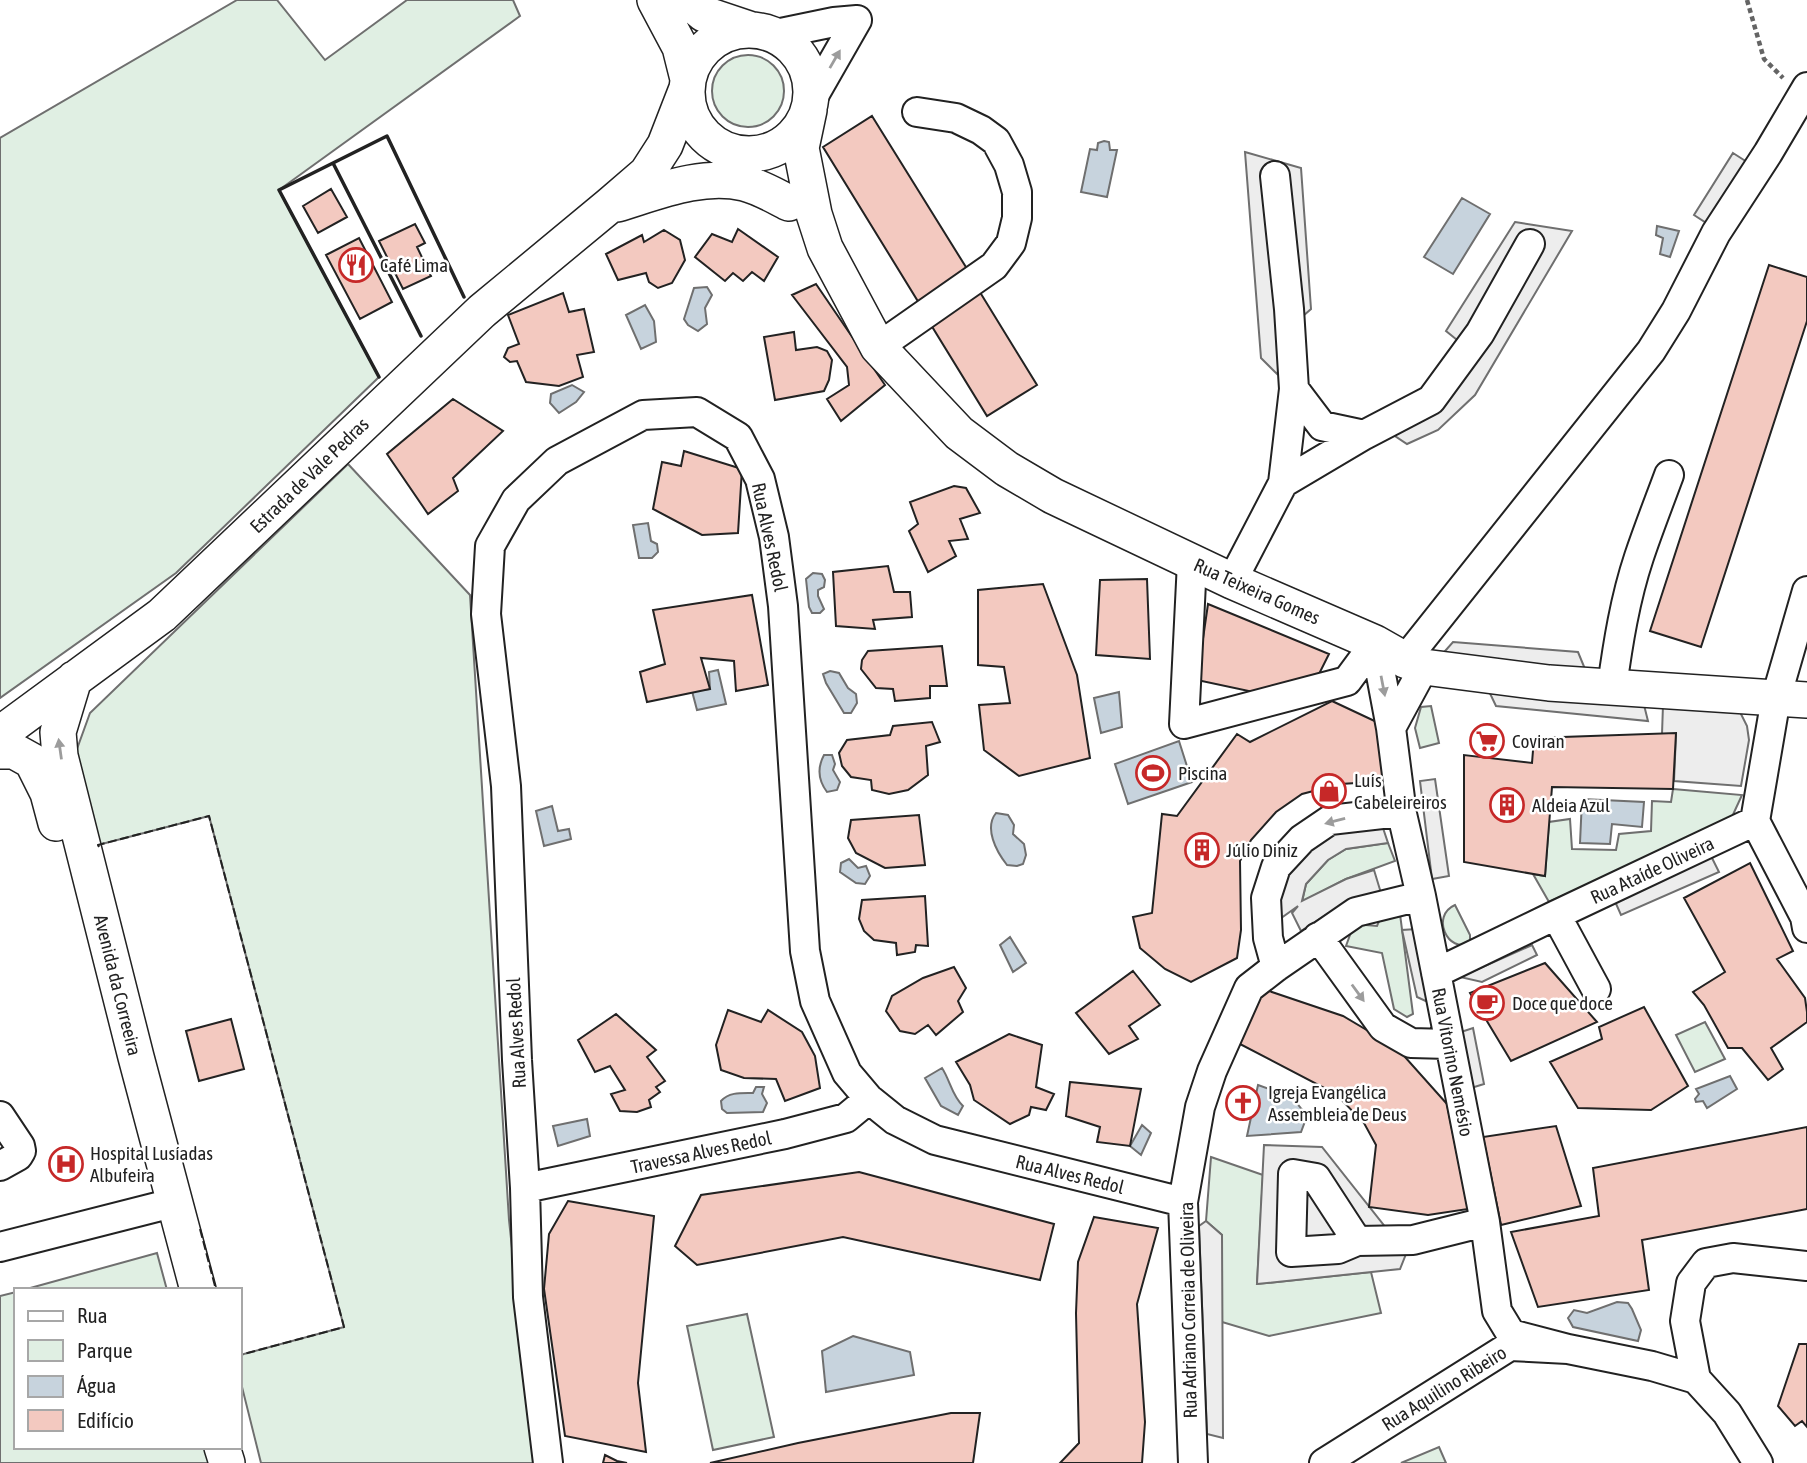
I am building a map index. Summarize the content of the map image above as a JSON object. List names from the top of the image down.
{
  "streets": {
    "main road": ["Estrada de Vale Pedras", "Rua Teixeira Gomes", "Avenida da Correeira"],
    "street": [
      "Rua Alves Redol",
      "Rua Ataíde Oliveira",
      "Rua Vitorino Nemésio",
      "Travessa Alves Redol",
      "Rua Adriano Correia de Oliveira",
      "Rua Aquilino Ribeiro"
    ]
  },
  "crossings": [
    ["Estrada de Vale Pedras", "Rua Teixeira Gomes"],
    ["Estrada de Vale Pedras", "Avenida da Correeira"],
    ["Rua Alves Redol", "Travessa Alves Redol"],
    ["Rua Alves Redol", "Rua Adriano Correia de Oliveira"],
    ["Rua Teixeira Gomes", "Rua Vitorino Nemésio"],
    ["Rua Ataíde Oliveira", "Rua Vitorino Nemésio"],
    ["Rua Vitorino Nemésio", "Rua Adriano Correia de Oliveira"]
  ],
  "places": {
    "restaurant": ["Café Lima"],
    "supermarket": ["Coviran"],
    "sports": ["Piscina"],
    "shop": ["Luís Cabeleireiros"],
    "building": ["Aldeia Azul", "Júlio Diniz"],
    "cafe": ["Doce que doce"],
    "church": ["Igreja Evangélica Assembleia de Deus"],
    "hospital": ["Hospital Lusíadas Albufeira"]
  },
  "legend": [
    "Rua",
    "Parque",
    "Água",
    "Edifício"
  ]
}
